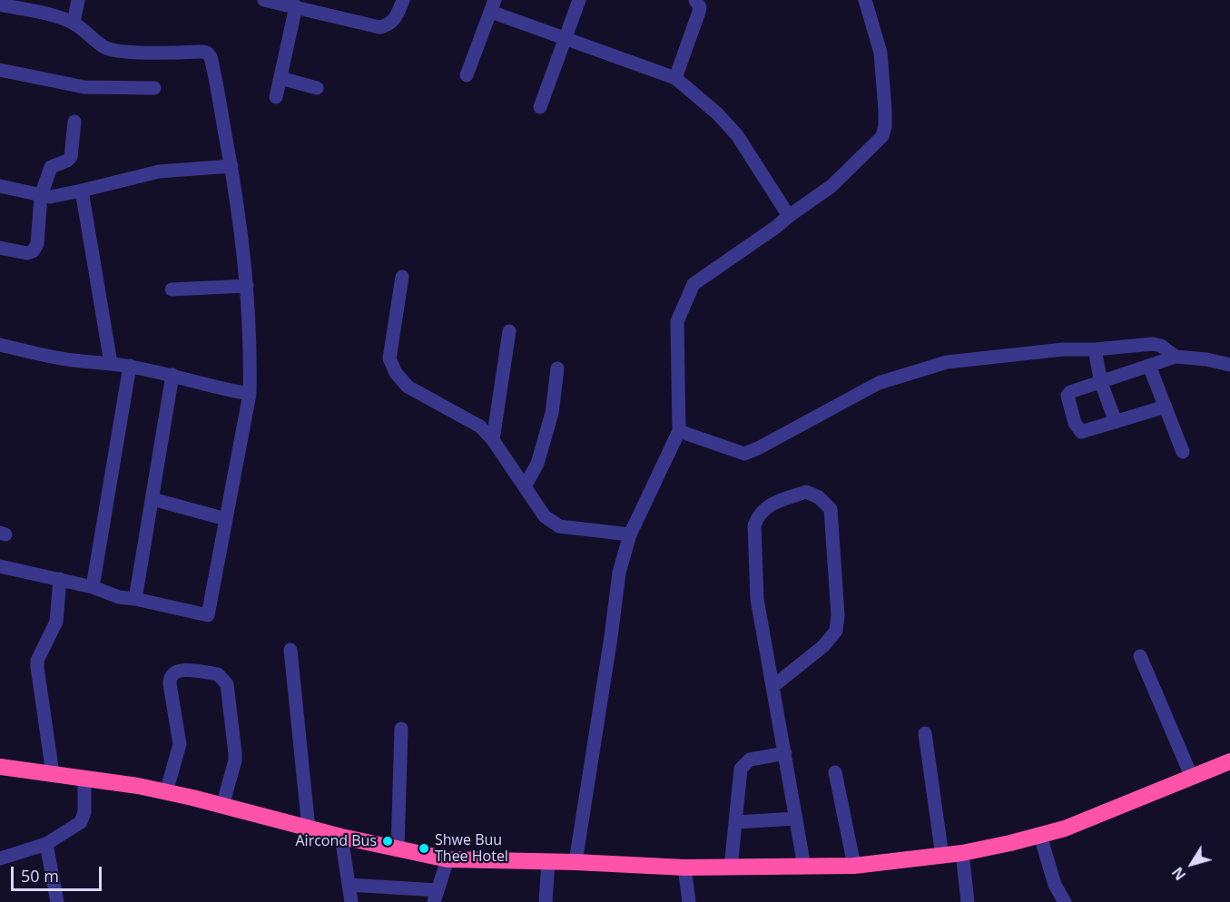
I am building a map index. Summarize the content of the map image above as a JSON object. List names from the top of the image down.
{
  "places": ["Aircond Bus", "Shwe Buu Thee Hotel"],
  "scale_bar": "50 m",
  "north": "bottom left"
}
